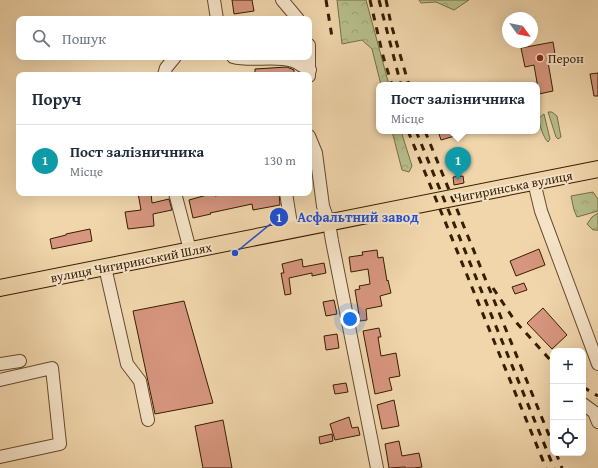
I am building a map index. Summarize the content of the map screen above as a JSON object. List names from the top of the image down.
{
  "streets": {
    "main road": ["Чигиринська вулиця", "вулиця Чигиринський Шлях"]
  },
  "crossings": [
    ["Чигиринська вулиця", "вулиця Чигиринський Шлях"]
  ],
  "places": ["Перон", "Асфальтний завод"],
  "north": "bottom right",
  "page": {
    "search": "Пошук",
    "heading": "Поруч",
    "popup": ["Пост залізничника", "Місце"],
    "list": [
      {
        "mark": "1",
        "name": "Пост залізничника",
        "note": "Місце",
        "value": "130 m"
      }
    ],
    "pins": "1",
    "map_buttons": ["+", "−"]
  }
}
